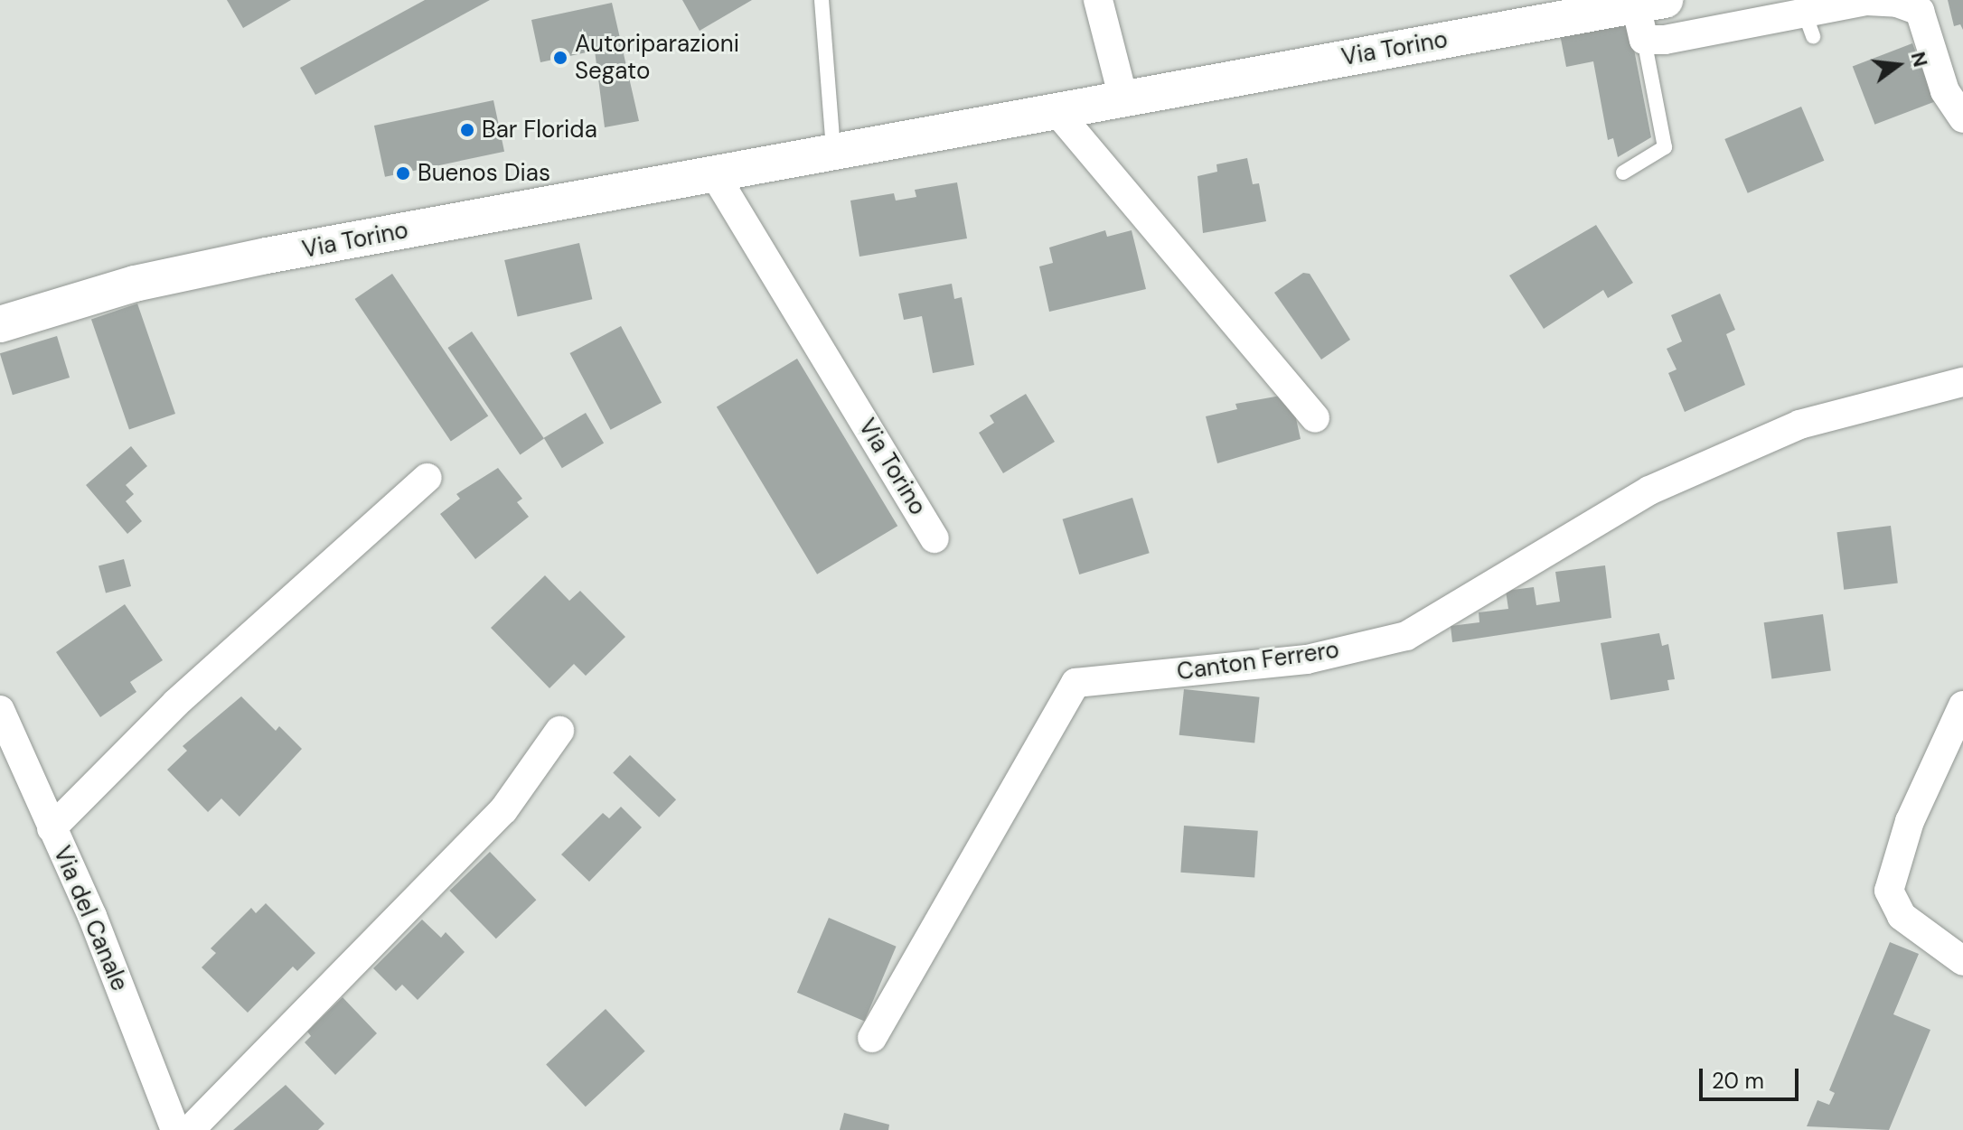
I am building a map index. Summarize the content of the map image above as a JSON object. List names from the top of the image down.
{
  "streets": {
    "street": ["Via Torino", "Canton Ferrero", "Via del Canale"]
  },
  "places": ["Autoriparazioni Segato", "Bar Florida", "Buenos Dias"],
  "scale_bar": "20 m",
  "north": "right"
}
